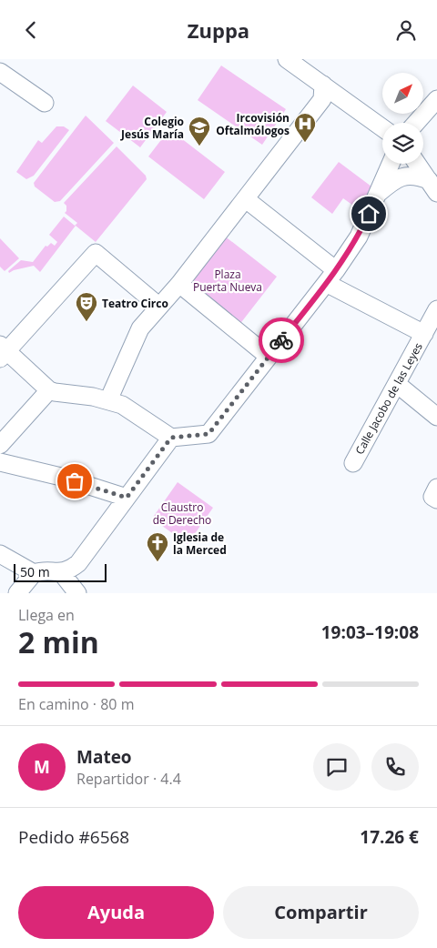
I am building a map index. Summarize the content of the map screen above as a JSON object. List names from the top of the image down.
{
  "streets": {
    "street": ["Calle Jacobo de las Leyes"]
  },
  "parks": ["Plaza Puerta Nueva", "Claustro de Derecho"],
  "places": {
    "hospital": ["Ircovisión Oftalmólogos"],
    "school or university": ["Colegio Jesús María"],
    "theatre": ["Teatro Circo"],
    "church": ["Iglesia de la Merced"]
  },
  "scale_bar": "50 m",
  "north": "top right",
  "page": {
    "header": "Zuppa",
    "scale": "50 m",
    "heading": ["2 min", "Llega en", "19:03–19:08"],
    "panel": [
      "Mateo",
      "Repartidor · 4.4",
      "Pedido #6568",
      "17.26 €"
    ],
    "bar": "En camino · 80 m",
    "round": "M",
    "buttons": ["Ayuda", "Compartir"]
  }
}
